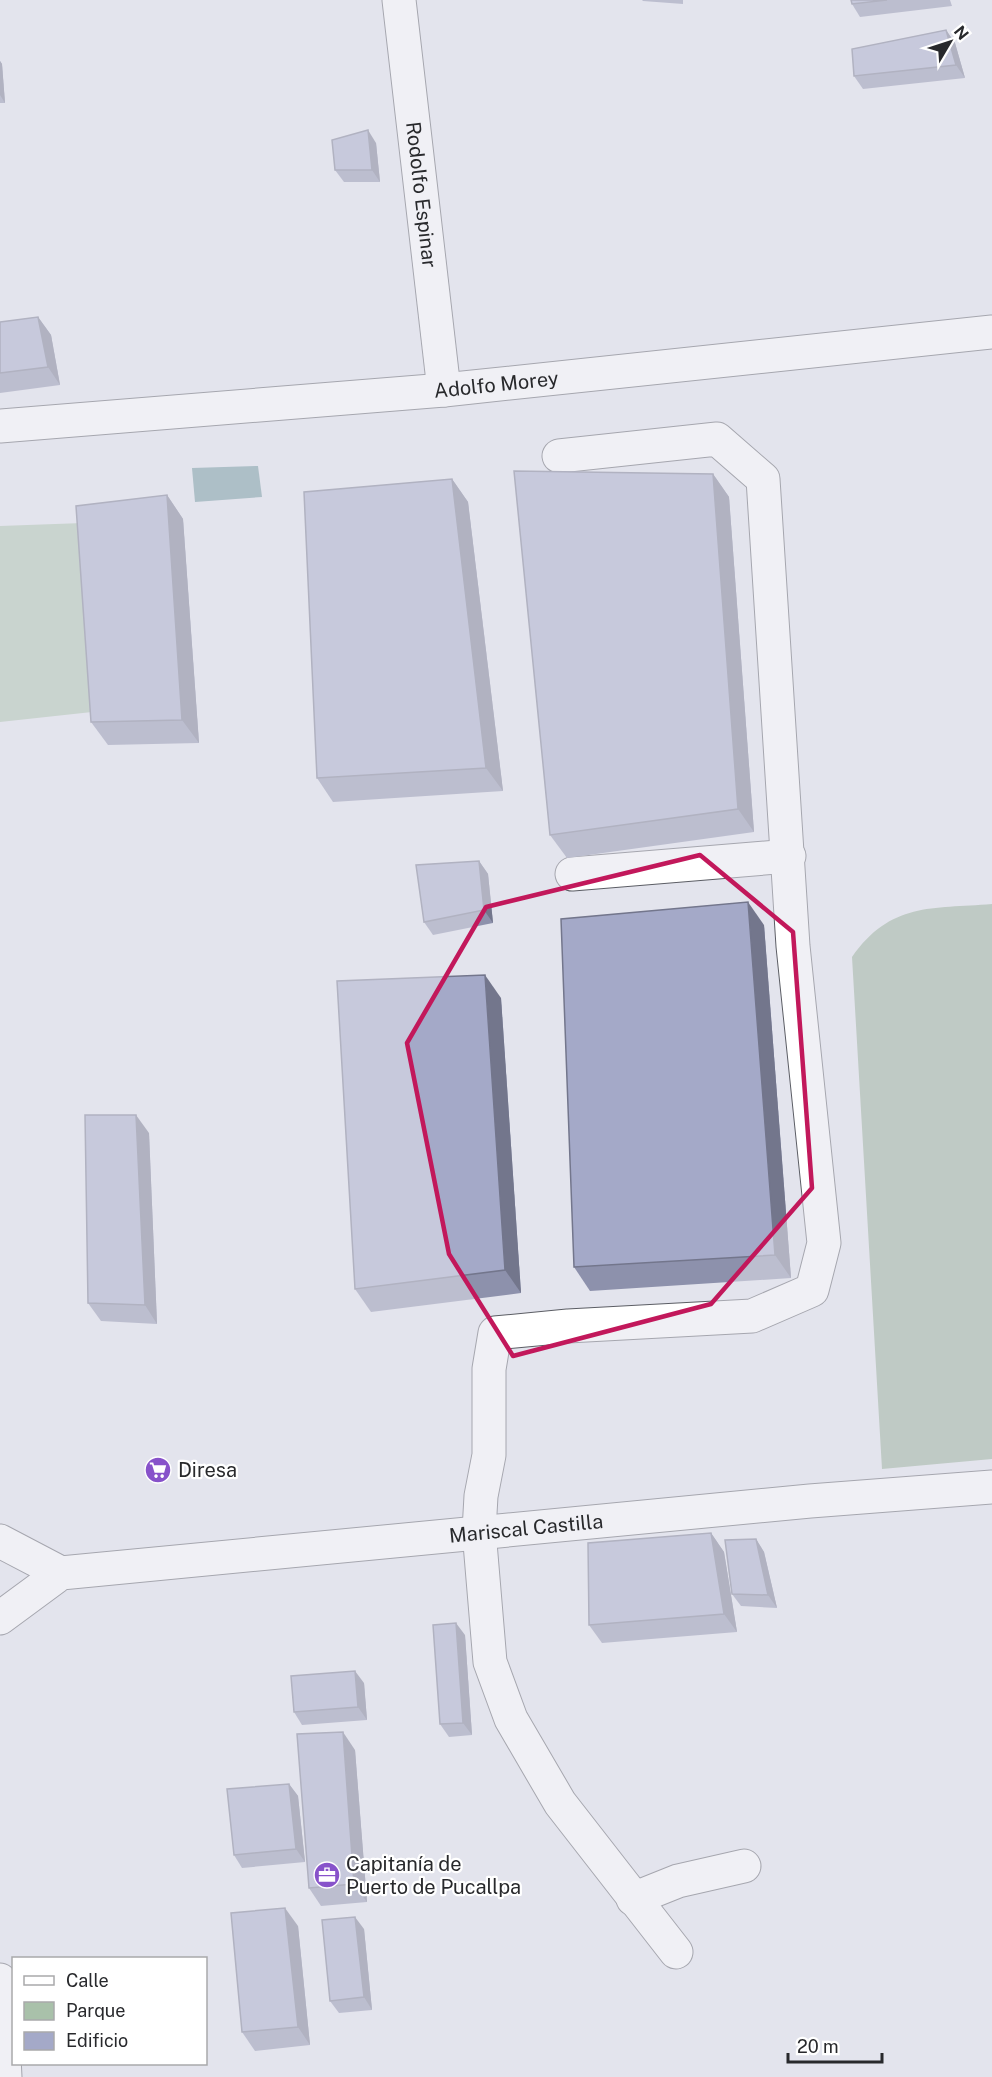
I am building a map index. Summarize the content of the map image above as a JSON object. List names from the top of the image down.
{
  "streets": {
    "street": ["Rodolfo Espinar", "Adolfo Morey", "Mariscal Castilla"]
  },
  "crossings": [
    ["Rodolfo Espinar", "Adolfo Morey"]
  ],
  "places": {
    "supermarket": ["Diresa"],
    "office": ["Capitanía de Puerto de Pucallpa"]
  },
  "legend": ["Calle", "Parque", "Edificio"],
  "scale_bar": "20 m",
  "north": "top right"
}
